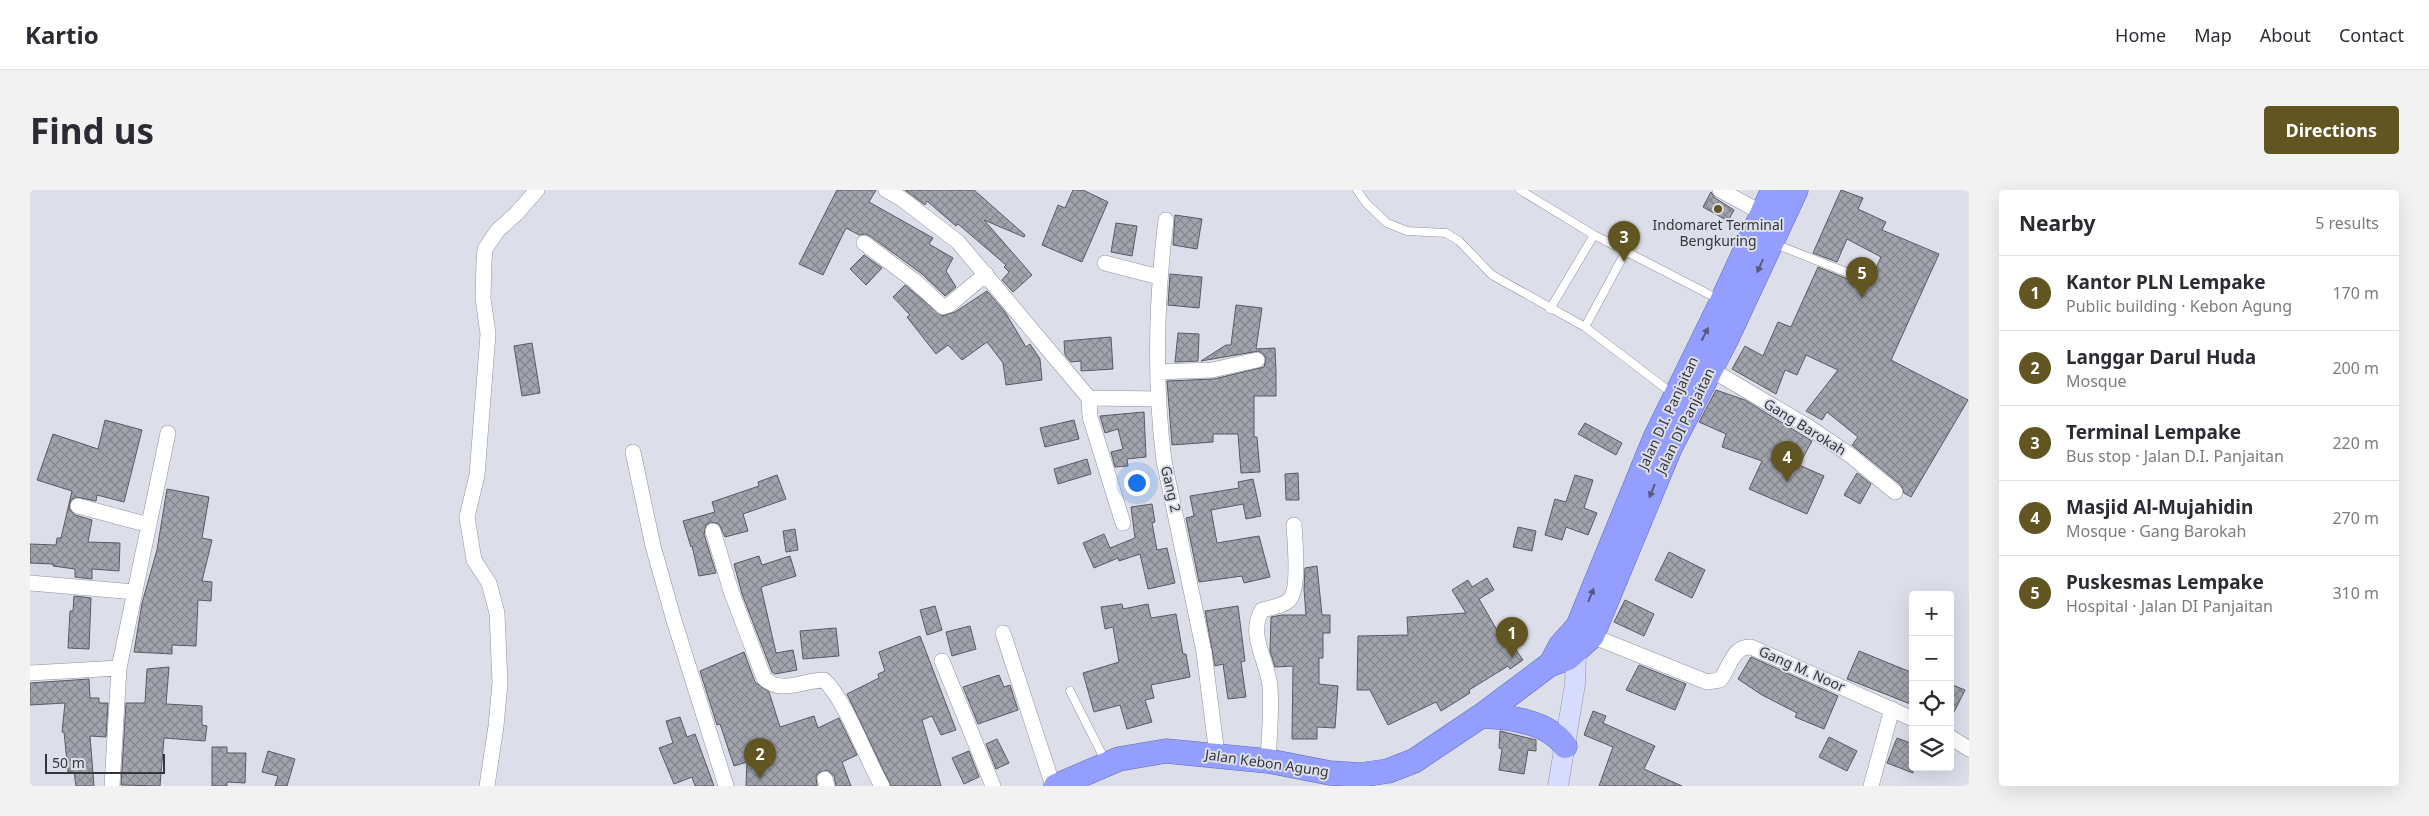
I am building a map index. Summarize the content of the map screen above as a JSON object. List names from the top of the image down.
{
  "streets": {
    "highway": ["Jalan D.I. Panjaitan", "Jalan DI Panjaitan", "Jalan Kebon Agung"],
    "street": ["Gang Barokah", "Gang 2", "Gang M. Noor"]
  },
  "crossings": [
    ["Jalan D.I. Panjaitan", "Jalan DI Panjaitan"],
    ["Jalan DI Panjaitan", "Gang Barokah"],
    ["Jalan DI Panjaitan", "Gang M. Noor"],
    ["Jalan DI Panjaitan", "Jalan Kebon Agung"],
    ["Gang 2", "Jalan Kebon Agung"],
    ["Gang M. Noor", "Jalan Kebon Agung"]
  ],
  "one_way": ["Jalan D.I. Panjaitan"],
  "places": ["Indomaret Terminal Bengkuring"],
  "scale_bar": "50 m",
  "page": {
    "header": "Kartio",
    "nav": [
      "Home",
      "Map",
      "About",
      "Contact"
    ],
    "buttons": "Directions",
    "title": "Find us",
    "heading": ["Nearby", "5 results"],
    "pins": [
      "3",
      "5",
      "4",
      "1",
      "2"
    ],
    "list": [
      {
        "mark": "1",
        "name": "Kantor PLN Lempake",
        "note": "Public building · Kebon Agung",
        "value": "170 m"
      },
      {
        "mark": "2",
        "name": "Langgar Darul Huda",
        "note": "Mosque",
        "value": "200 m"
      },
      {
        "mark": "3",
        "name": "Terminal Lempake",
        "note": "Bus stop · Jalan D.I. Panjaitan",
        "value": "220 m"
      },
      {
        "mark": "4",
        "name": "Masjid Al-Mujahidin",
        "note": "Mosque · Gang Barokah",
        "value": "270 m"
      },
      {
        "mark": "5",
        "name": "Puskesmas Lempake",
        "note": "Hospital · Jalan DI Panjaitan",
        "value": "310 m"
      }
    ],
    "map_buttons": ["+", "−"],
    "scale": "50 m"
  }
}
